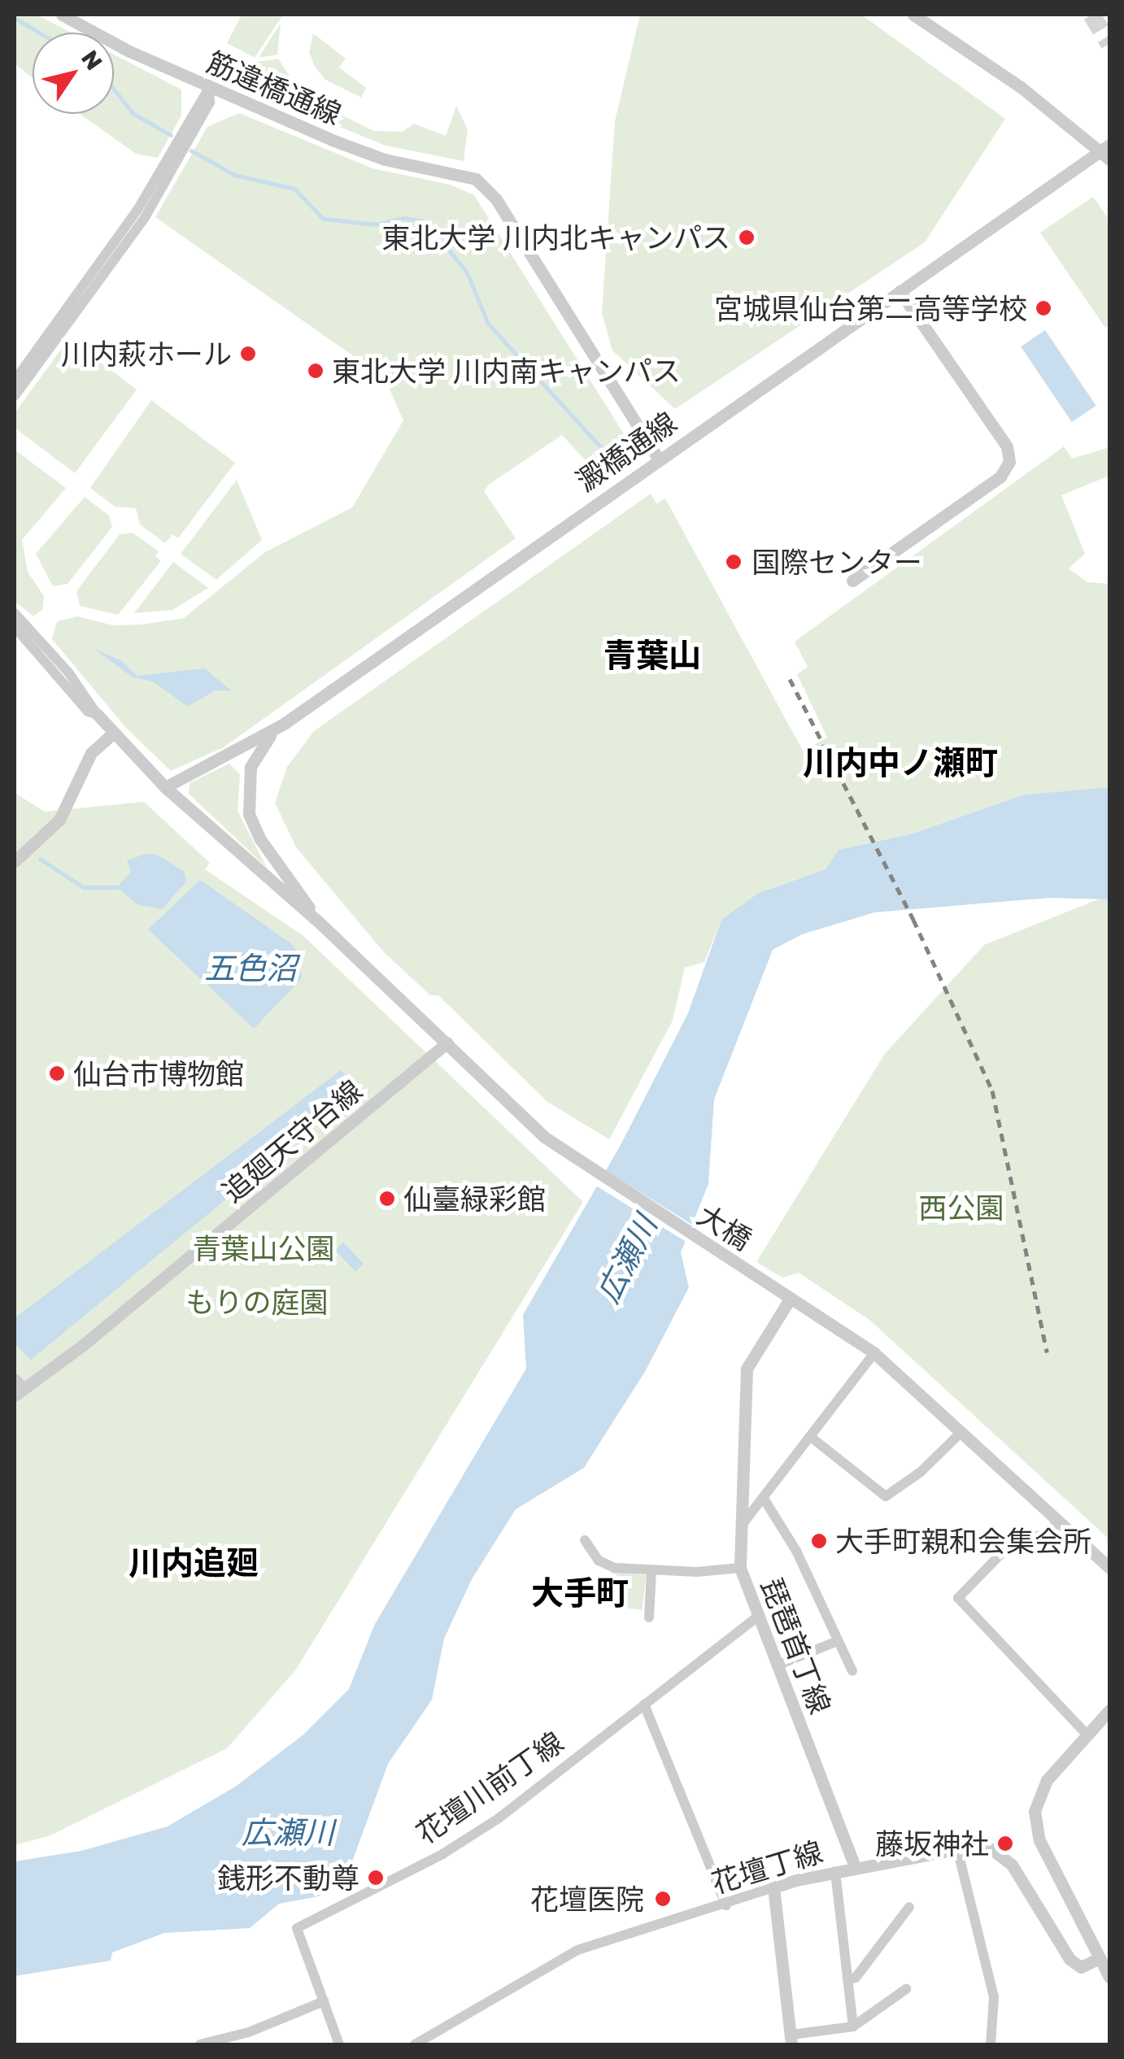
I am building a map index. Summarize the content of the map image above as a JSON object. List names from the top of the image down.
{
  "streets": {
    "street": [
      "筋違橋通線",
      "澱橋通線",
      "追廻天守台線",
      "大橋",
      "琵琶首丁線",
      "花壇川前丁線",
      "花壇丁線"
    ]
  },
  "crossings": [
    ["筋違橋通線", "澱橋通線"],
    ["追廻天守台線", "大橋"],
    ["大橋", "琵琶首丁線"],
    ["琵琶首丁線", "花壇川前丁線"],
    ["琵琶首丁線", "花壇丁線"]
  ],
  "districts": [
    "青葉山",
    "川内中ノ瀬町",
    "川内追廻",
    "大手町"
  ],
  "water": ["五色沼", "広瀬川"],
  "parks": ["西公園", "青葉山公園", "もりの庭園"],
  "places": [
    "東北大学 川内北キャンパス",
    "宮城県仙台第二高等学校",
    "川内萩ホール",
    "東北大学 川内南キャンパス",
    "国際センター",
    "仙台市博物館",
    "仙臺緑彩館",
    "大手町親和会集会所",
    "藤坂神社",
    "銭形不動尊",
    "花壇医院"
  ],
  "north": "top right"
}
